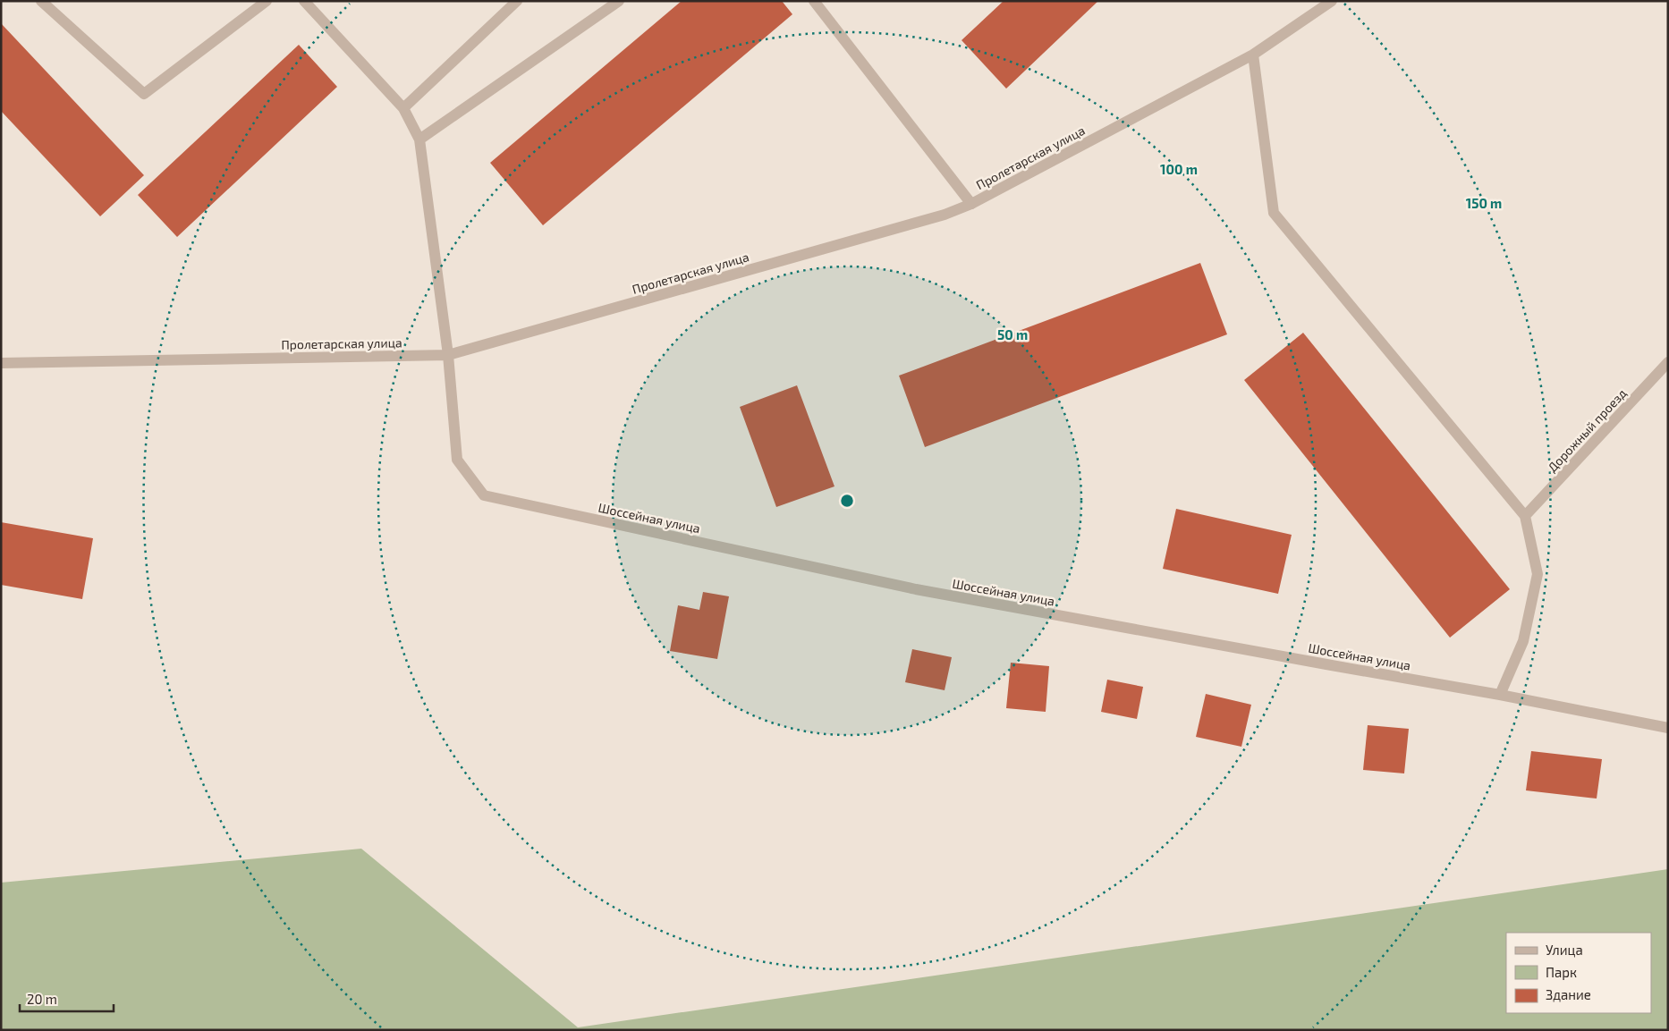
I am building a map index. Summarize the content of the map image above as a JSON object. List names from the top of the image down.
{
  "streets": {
    "street": ["Пролетарская улица", "Дорожный проезд", "Шоссейная улица"]
  },
  "crossings": [
    ["Пролетарская улица", "Шоссейная улица"]
  ],
  "legend": ["Улица", "Парк", "Здание"],
  "scale_bar": "20 m",
  "rings": ["100 m", "150 m", "50 m"]
}
